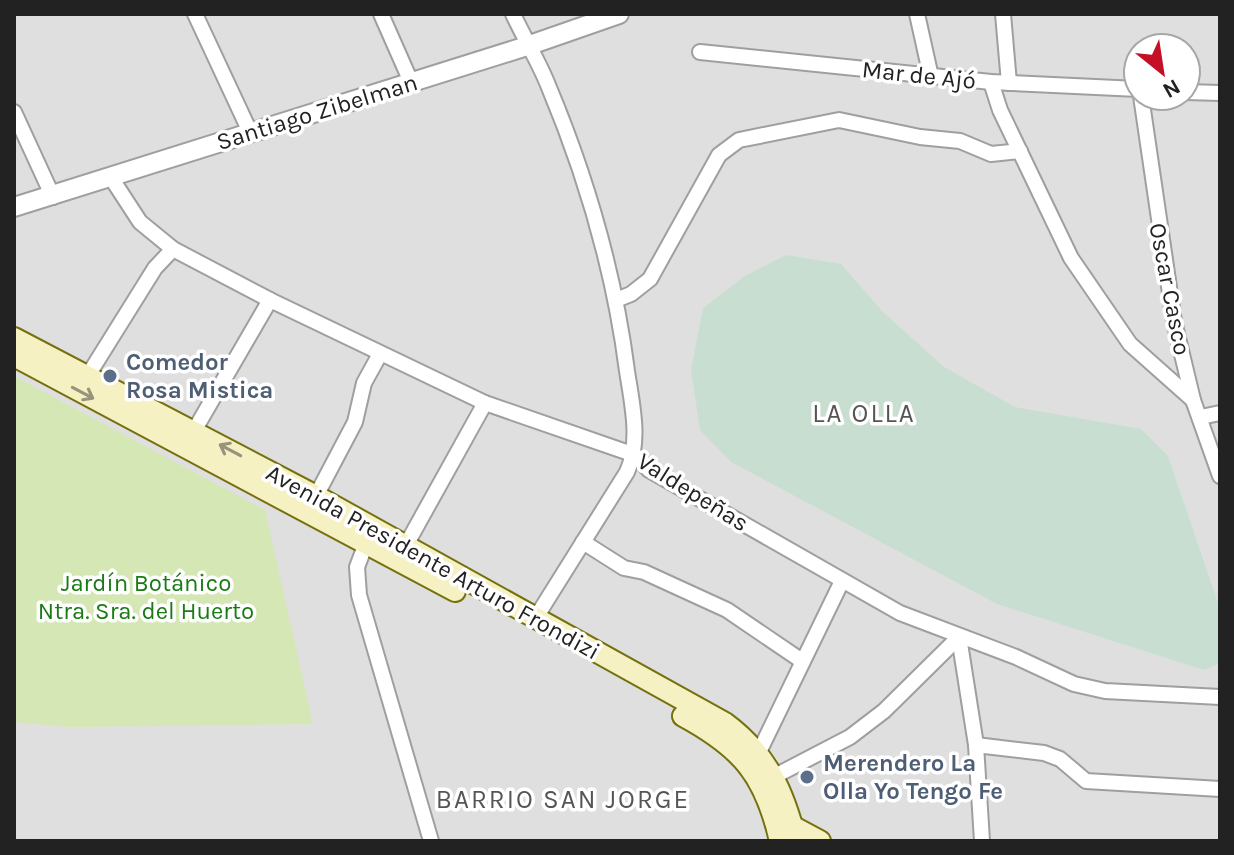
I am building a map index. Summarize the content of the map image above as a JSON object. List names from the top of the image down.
{
  "streets": {
    "main road": ["Avenida Presidente Arturo Frondizi"],
    "street": [
      "Mar de Ajó",
      "Santiago Zibelman",
      "Oscar Casco",
      "Valdepeñas"
    ]
  },
  "crossings": [
    ["Santiago Zibelman", "Valdepeñas"]
  ],
  "districts": ["LA OLLA", "BARRIO SAN JORGE"],
  "parks": ["Jardín Botánico Ntra. Sra. del Huerto"],
  "places": ["Comedor Rosa Mistica", "Merendero La Olla Yo Tengo Fe"],
  "north": "bottom right"
}
